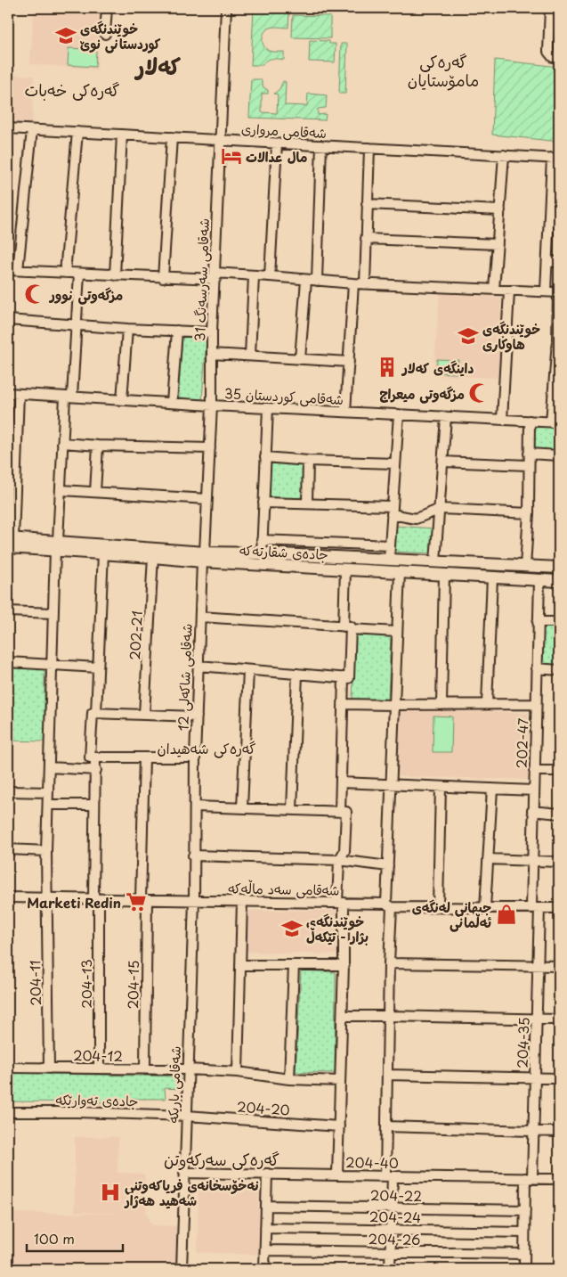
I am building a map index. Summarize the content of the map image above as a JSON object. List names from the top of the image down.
{
  "streets": {
    "main road": ["جادەی شقارتەکە"],
    "street": [
      "شەقامی مرواری",
      "شەقامی سەرسەنگ 31",
      "شەقامی کوردستان 35",
      "202-21",
      "شەقامی شاکەلی 12",
      "202-47",
      "شەقامی سەد ماڵەکە",
      "204-11",
      "204-13",
      "204-15",
      "204-35",
      "204-12",
      "شەقامی باریکە",
      "جادەی تەوارێکە",
      "204-20",
      "204-40",
      "204-22",
      "204-24",
      "204-26"
    ]
  },
  "crossings": [
    ["شەقامی مرواری", "شەقامی سەرسەنگ 31"],
    ["شەقامی سەرسەنگ 31", "شەقامی کوردستان 35"],
    ["شەقامی سەرسەنگ 31", "جادەی شقارتەکە"],
    ["شەقامی سەرسەنگ 31", "شەقامی شاکەلی 12"],
    ["شەقامی کوردستان 35", "204-11"],
    ["جادەی شقارتەکە", "202-21"],
    ["جادەی شقارتەکە", "شەقامی شاکەلی 12"],
    ["جادەی شقارتەکە", "202-47"],
    ["جادەی شقارتەکە", "204-11"],
    ["شەقامی شاکەلی 12", "شەقامی سەد ماڵەکە"],
    ["شەقامی شاکەلی 12", "شەقامی باریکە"],
    ["202-47", "شەقامی سەد ماڵەکە"],
    ["202-47", "204-35"],
    ["شەقامی سەد ماڵەکە", "204-11"],
    ["شەقامی سەد ماڵەکە", "204-13"],
    ["شەقامی سەد ماڵەکە", "204-15"],
    ["شەقامی سەد ماڵەکە", "204-35"],
    ["شەقامی سەد ماڵەکە", "شەقامی باریکە"],
    ["204-11", "204-12"],
    ["204-13", "204-12"],
    ["204-15", "204-12"],
    ["204-35", "204-40"],
    ["204-35", "204-22"],
    ["204-35", "204-24"],
    ["204-35", "204-26"],
    ["204-12", "شەقامی باریکە"],
    ["شەقامی باریکە", "جادەی تەوارێکە"],
    ["شەقامی باریکە", "204-20"],
    ["شەقامی باریکە", "204-40"],
    ["جادەی تەوارێکە", "204-20"]
  ],
  "districts": [
    "گەرەکی مامۆستایان",
    "کەلار",
    "گەرەکی خەبات",
    "گەرەکی شەهیدان",
    "گەرەکی سەرکەوتن"
  ],
  "places": {
    "school or university": ["خوێندنگەی کوردستانی نوێ", "خوێندنگەی هاوکاری", "خوێندنگەی بژار - تێکەڵ"],
    "hotel": ["مال عدالات"],
    "mosque": ["مزگەوتی نوور", "مزگەوتی میعراج"],
    "building": ["داینگەی کەلار"],
    "supermarket": ["Marketi Redin"],
    "shop": ["جیهانی لەنگەی ئەڵمانی"],
    "hospital": ["نەخۆسخانەی فریاکەوتنی شەهید هەژار"]
  },
  "scale_bar": "100 m"
}
